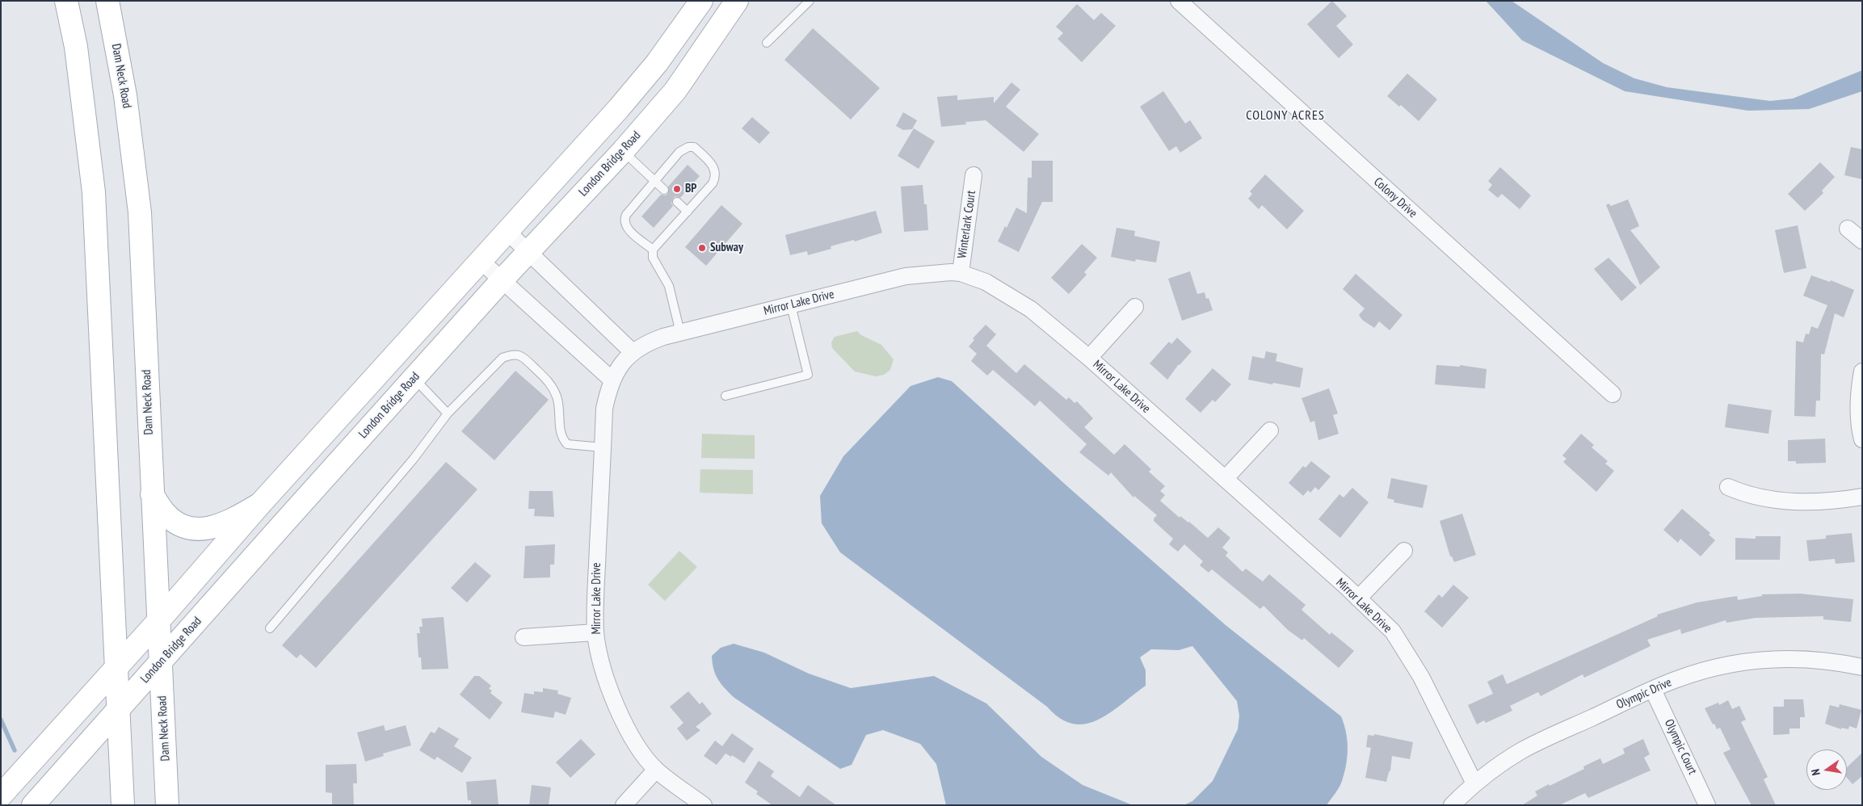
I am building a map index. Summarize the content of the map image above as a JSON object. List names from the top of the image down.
{
  "streets": {
    "main road": ["Dam Neck Road", "London Bridge Road"],
    "street": [
      "Colony Drive",
      "Winterlark Court",
      "Mirror Lake Drive",
      "Olympic Drive",
      "Olympic Court"
    ]
  },
  "crossings": [
    ["Dam Neck Road", "London Bridge Road"],
    ["Winterlark Court", "Mirror Lake Drive"],
    ["Mirror Lake Drive", "Olympic Drive"],
    ["Olympic Drive", "Olympic Court"]
  ],
  "districts": ["COLONY ACRES"],
  "places": ["BP", "Subway"],
  "north": "left"
}
